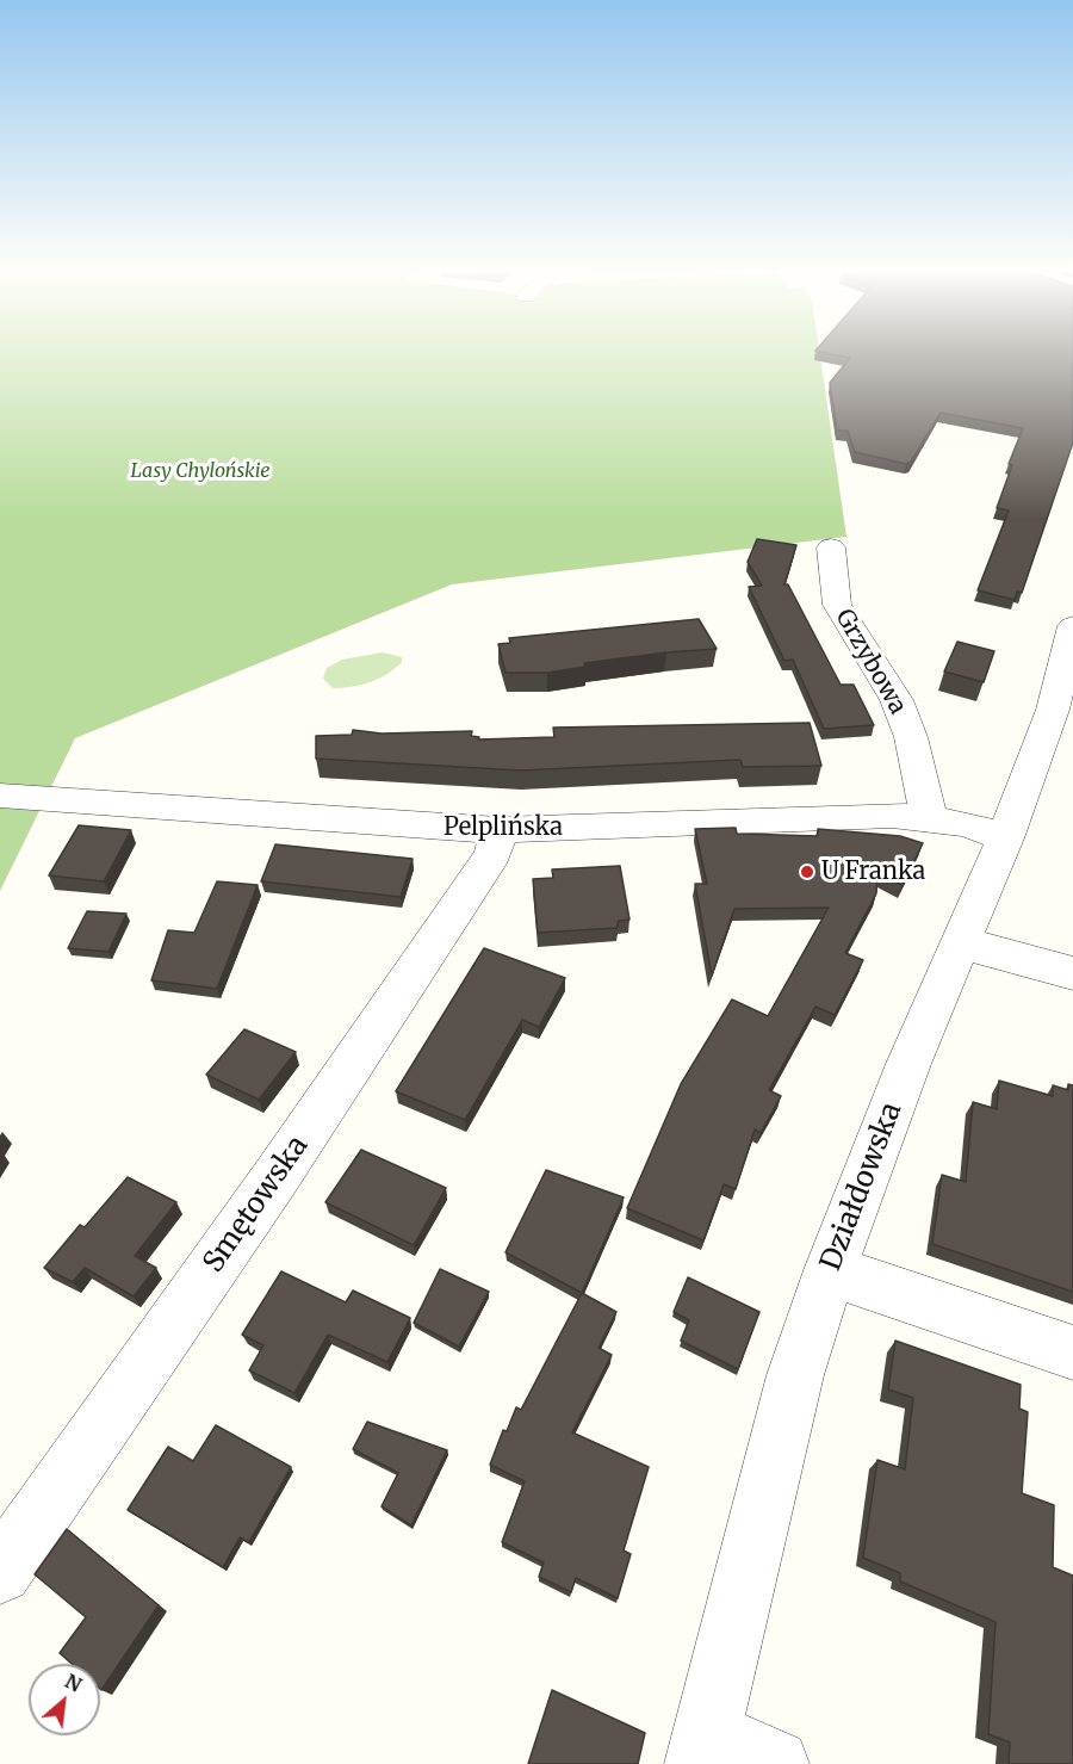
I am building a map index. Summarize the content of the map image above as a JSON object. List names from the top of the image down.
{
  "streets": {
    "street": [
      "Grzybowa",
      "Pelplińska",
      "Działdowska",
      "Smętowska"
    ]
  },
  "crossings": [
    ["Grzybowa", "Pelplińska"],
    ["Pelplińska", "Działdowska"],
    ["Pelplińska", "Smętowska"]
  ],
  "parks": ["Lasy Chylońskie"],
  "places": ["U Franka"],
  "north": "top right"
}
